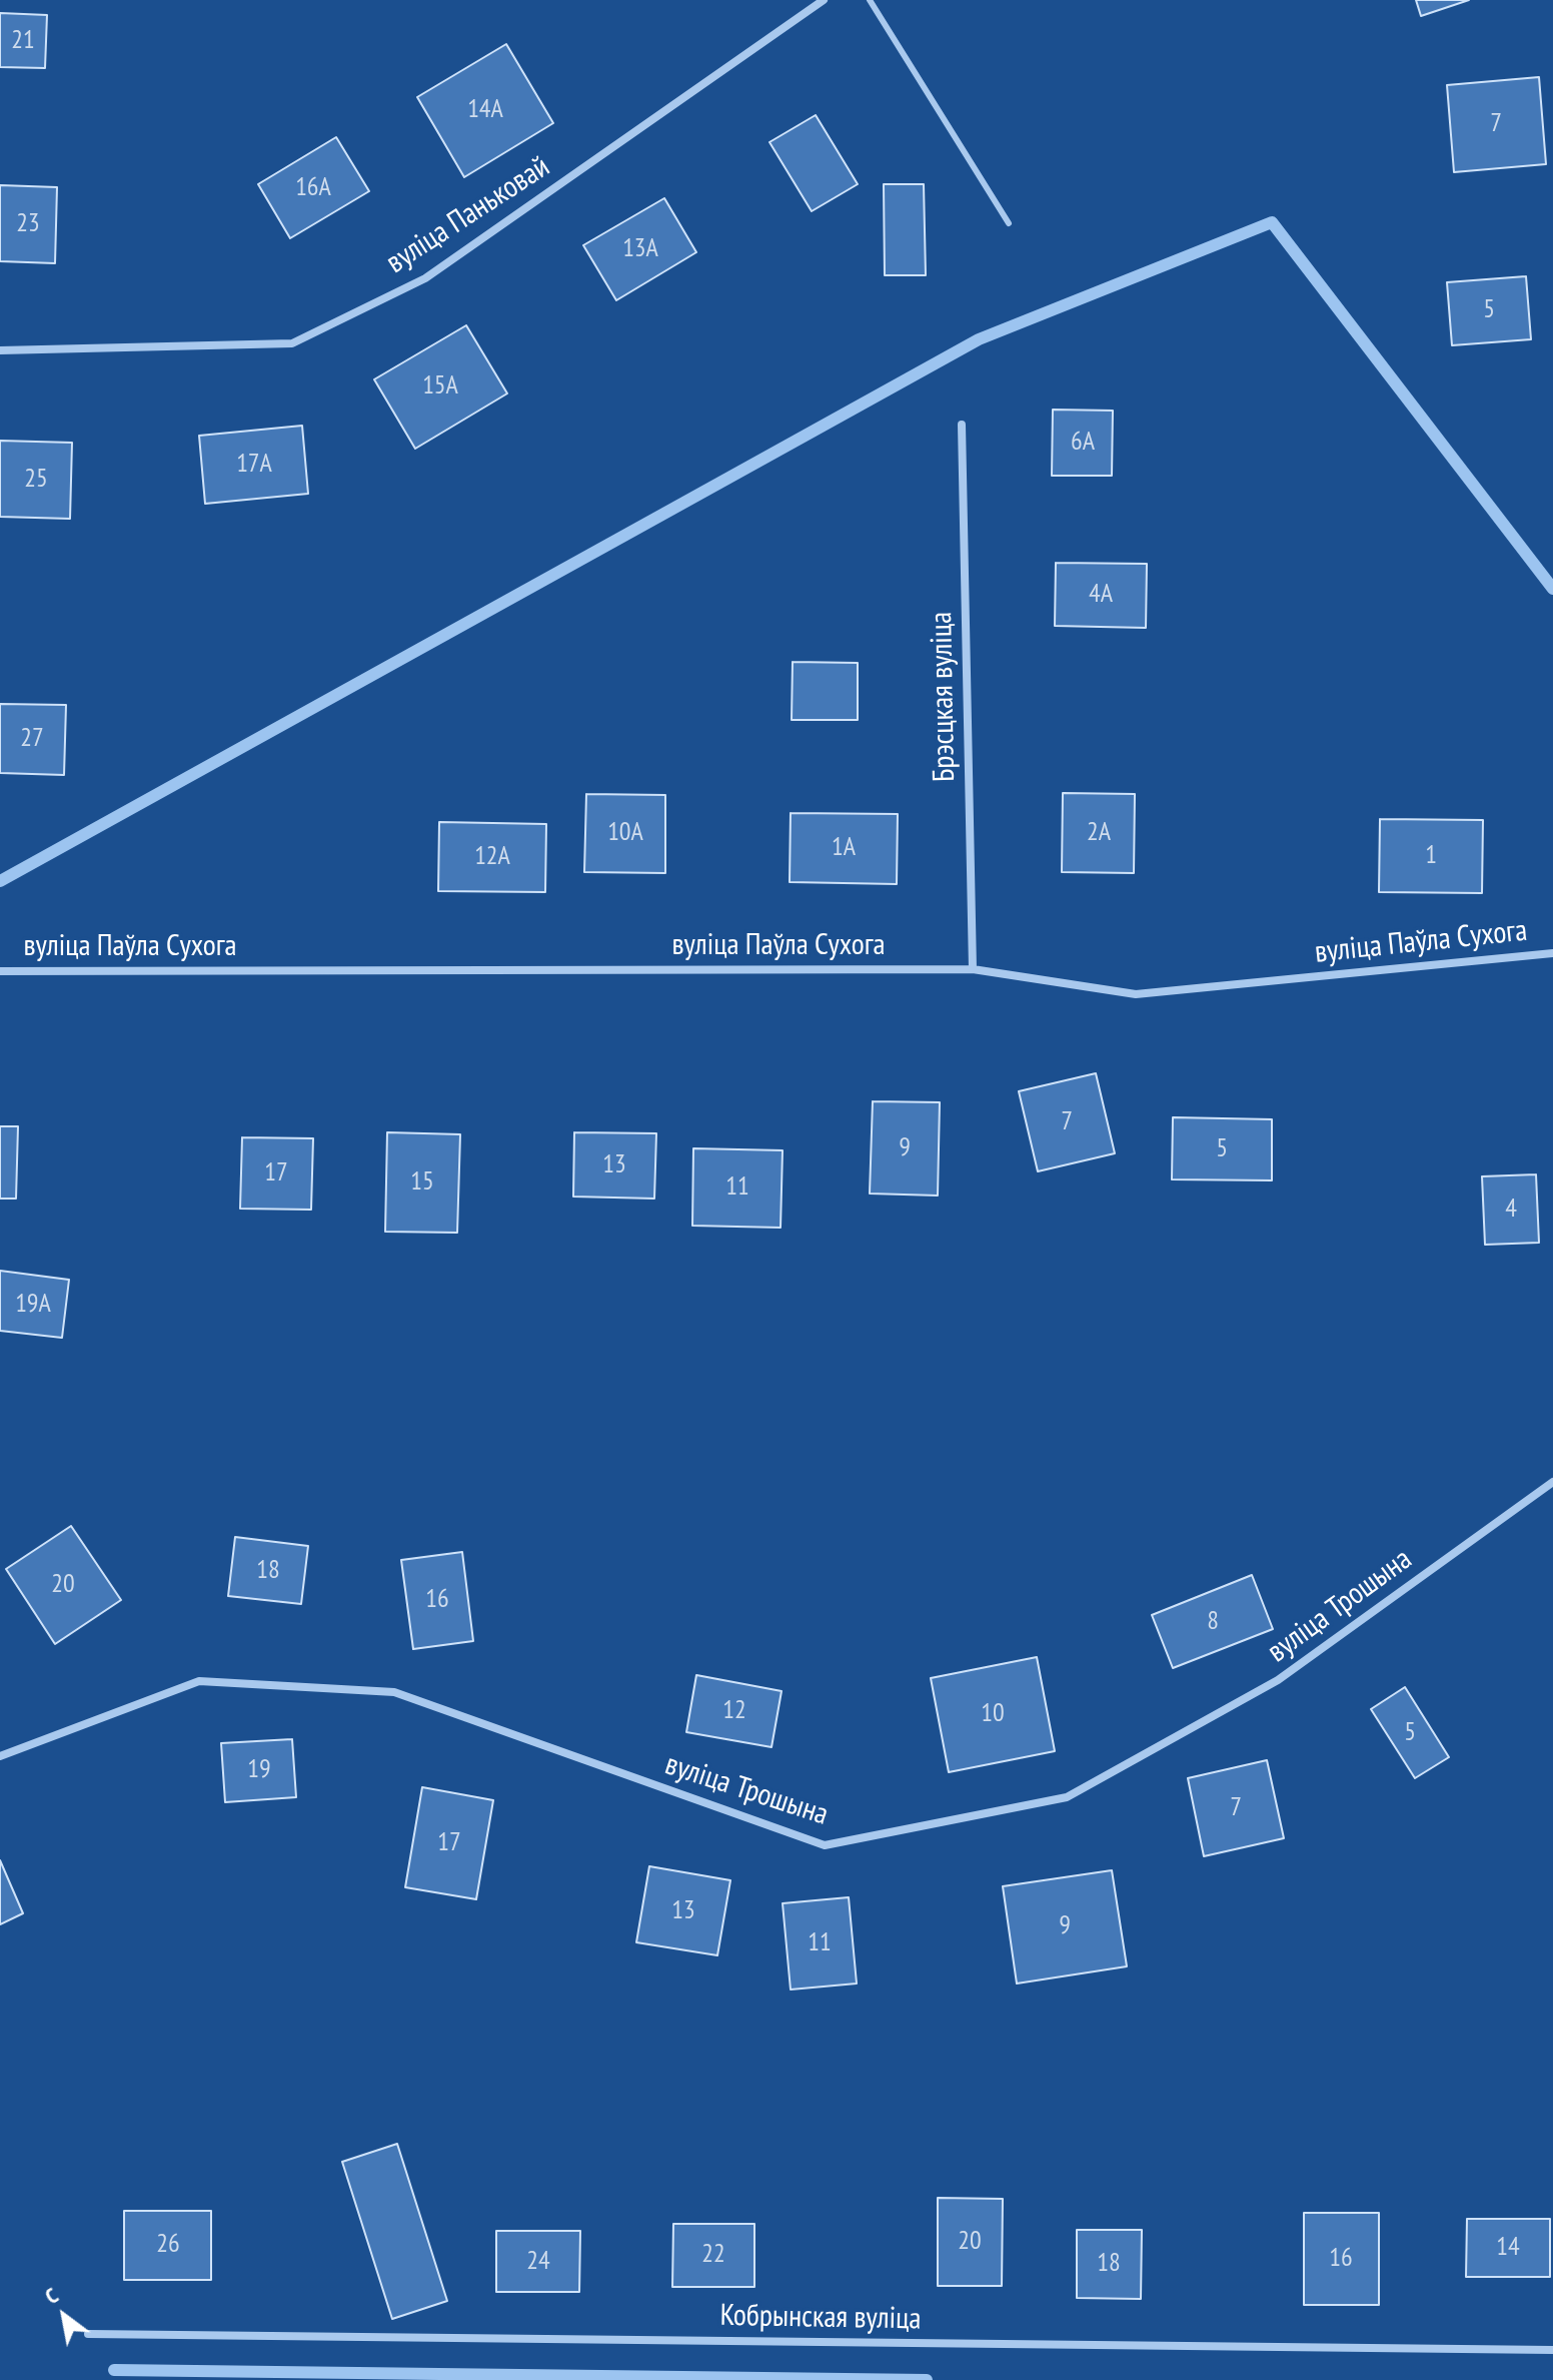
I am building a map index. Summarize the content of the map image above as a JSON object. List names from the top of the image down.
{
  "streets": {
    "street": [
      "вуліца Паньковай",
      "Брэсцкая вуліца",
      "вуліца Паўла Сухога",
      "вуліца Трошына",
      "Кобрынская вуліца"
    ]
  },
  "crossings": [
    ["Брэсцкая вуліца", "вуліца Паўла Сухога"]
  ],
  "house_numbers": [
    "21",
    "14А",
    "7",
    "16А",
    "23",
    "13А",
    "5",
    "15А",
    "6А",
    "17А",
    "25",
    "4А",
    "27",
    "10А",
    "2А",
    "1А",
    "1",
    "12А",
    "7",
    "9",
    "5",
    "13",
    "17",
    "15",
    "11",
    "4",
    "19А",
    "18",
    "20",
    "16",
    "8",
    "12",
    "10",
    "5",
    "19",
    "7",
    "17",
    "13",
    "9",
    "11",
    "20",
    "26",
    "14",
    "22",
    "16",
    "24",
    "18"
  ],
  "north": "top left"
}
